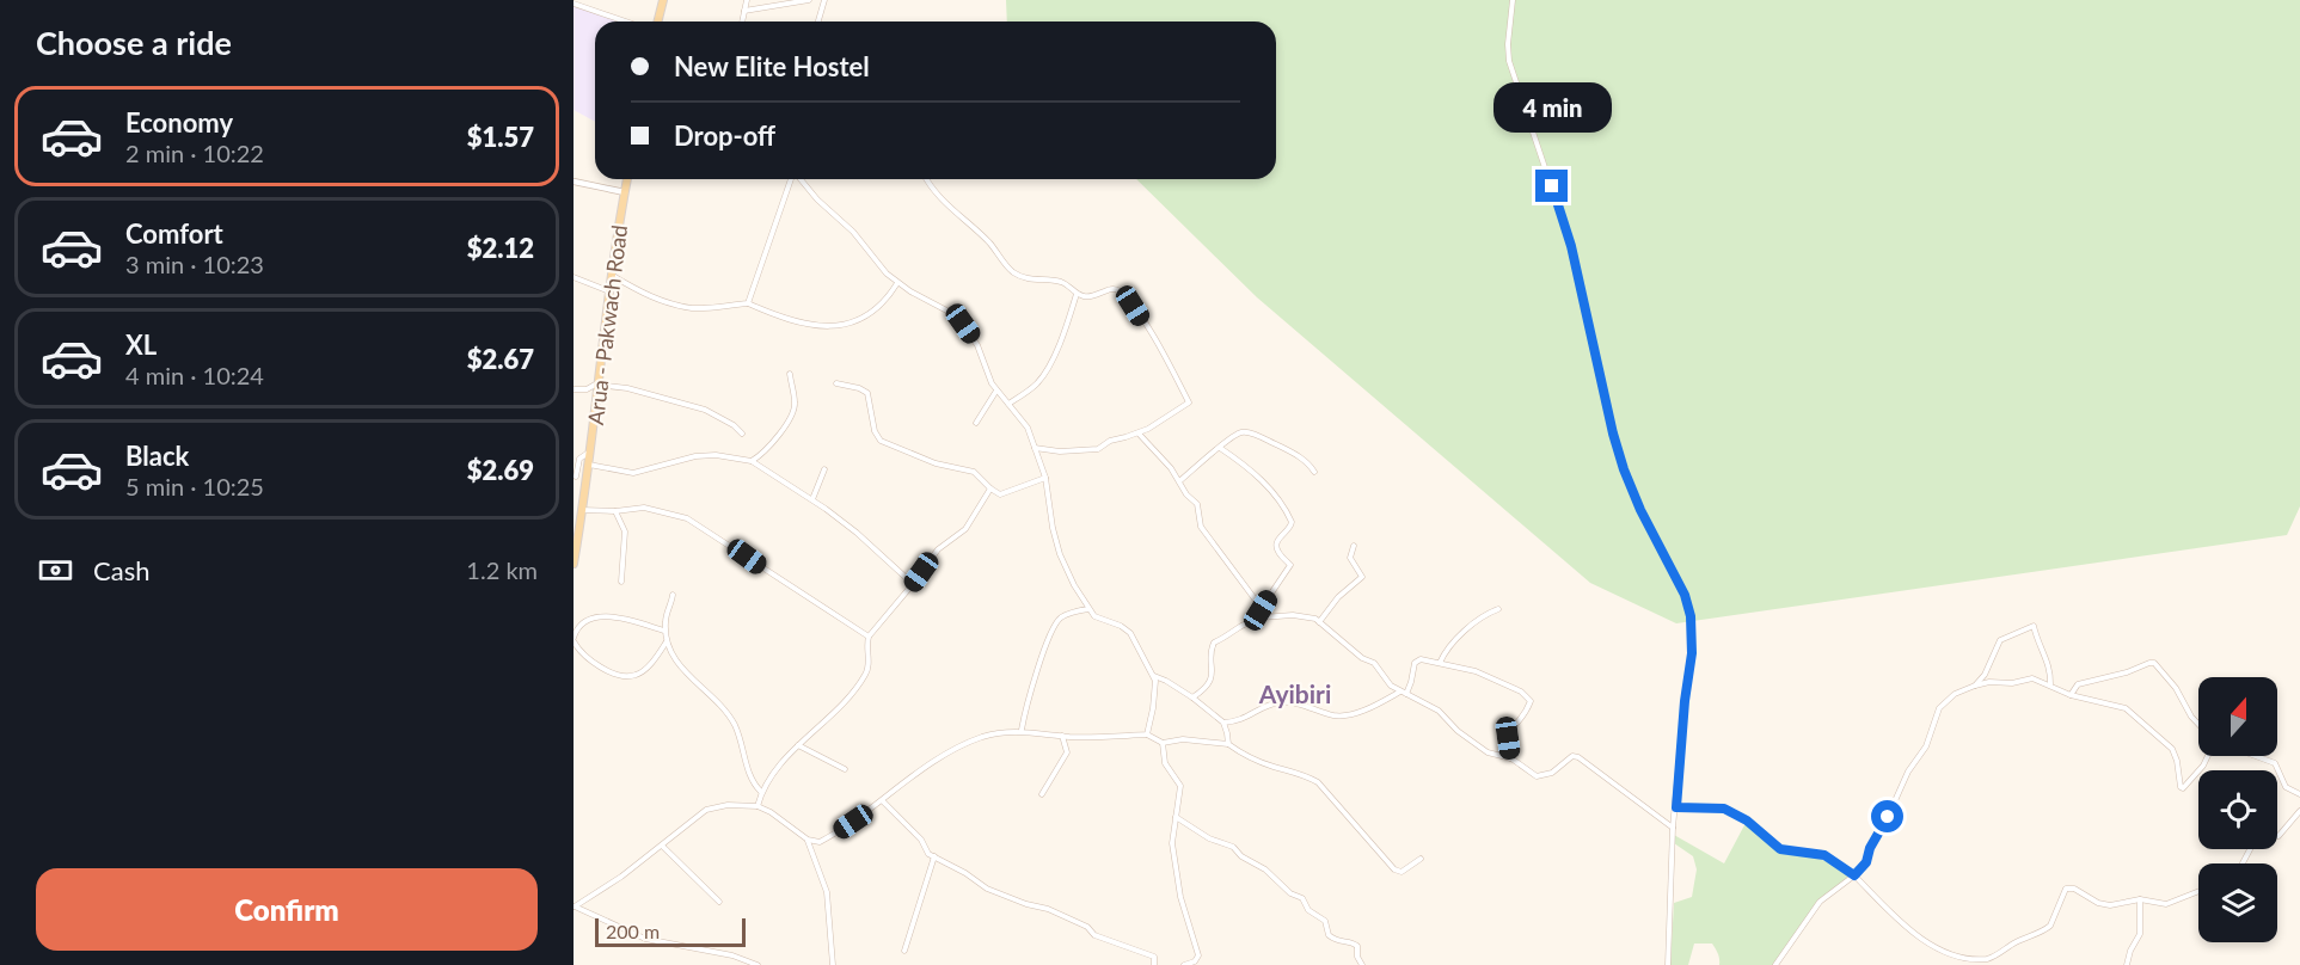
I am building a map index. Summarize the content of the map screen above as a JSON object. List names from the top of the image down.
{
  "streets": {
    "main road": ["Arua - Pakwach Road"]
  },
  "districts": ["Ayibiri"],
  "scale_bar": "200 m",
  "north": "top",
  "page": {
    "heading": "Choose a ride",
    "banner": ["New Elite Hostel", "Drop-off"],
    "bubble": "4 min",
    "list": [
      {
        "name": "Economy",
        "note": "2 min · 10:22",
        "value": "$1.57"
      },
      {
        "name": "Comfort",
        "note": "3 min · 10:23",
        "value": "$2.12"
      },
      {
        "name": "XL",
        "note": "4 min · 10:24",
        "value": "$2.67"
      },
      {
        "name": "Black",
        "note": "5 min · 10:25",
        "value": "$2.69"
      }
    ],
    "pay": ["Cash", "1.2 km"],
    "buttons": "Confirm",
    "scale": "200 m"
  }
}
